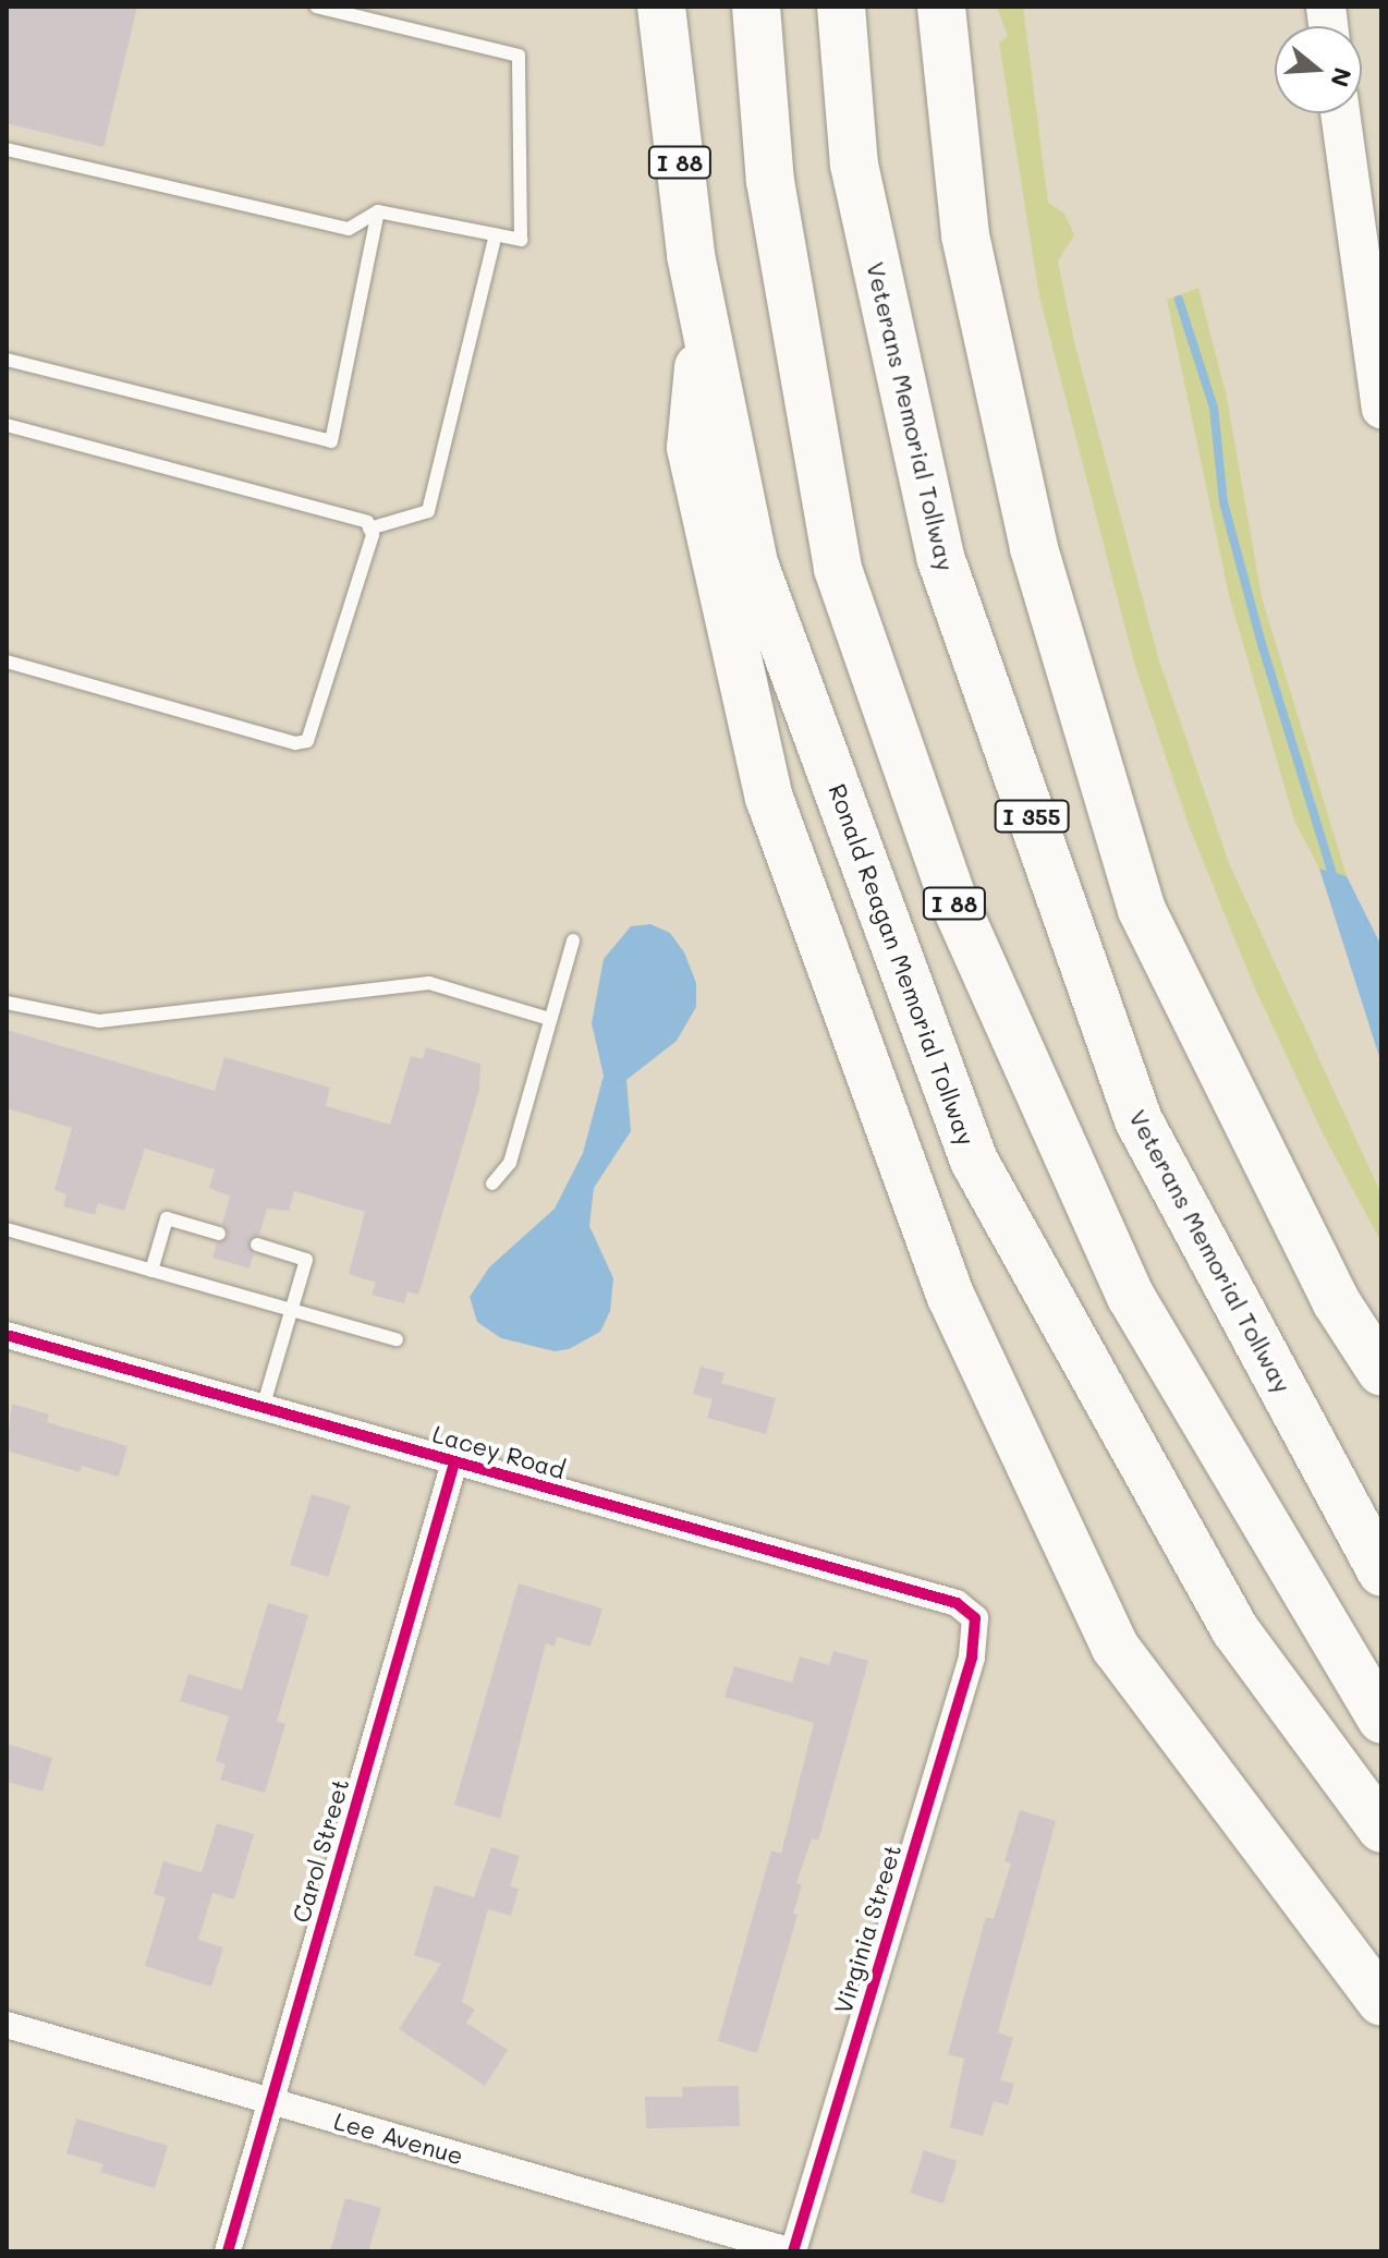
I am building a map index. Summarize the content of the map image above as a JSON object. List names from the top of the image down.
{
  "streets": {
    "highway": [
      "I 88",
      "Veterans Memorial Tollway",
      "I 355",
      "Ronald Reagan Memorial Tollway"
    ],
    "street": [
      "Lacey Road",
      "Carol Street",
      "Virginia Street",
      "Lee Avenue"
    ]
  },
  "crossings": [
    ["Lacey Road", "Carol Street"],
    ["Lacey Road", "Virginia Street"],
    ["Carol Street", "Lee Avenue"],
    ["Virginia Street", "Lee Avenue"]
  ],
  "north": "right"
}
